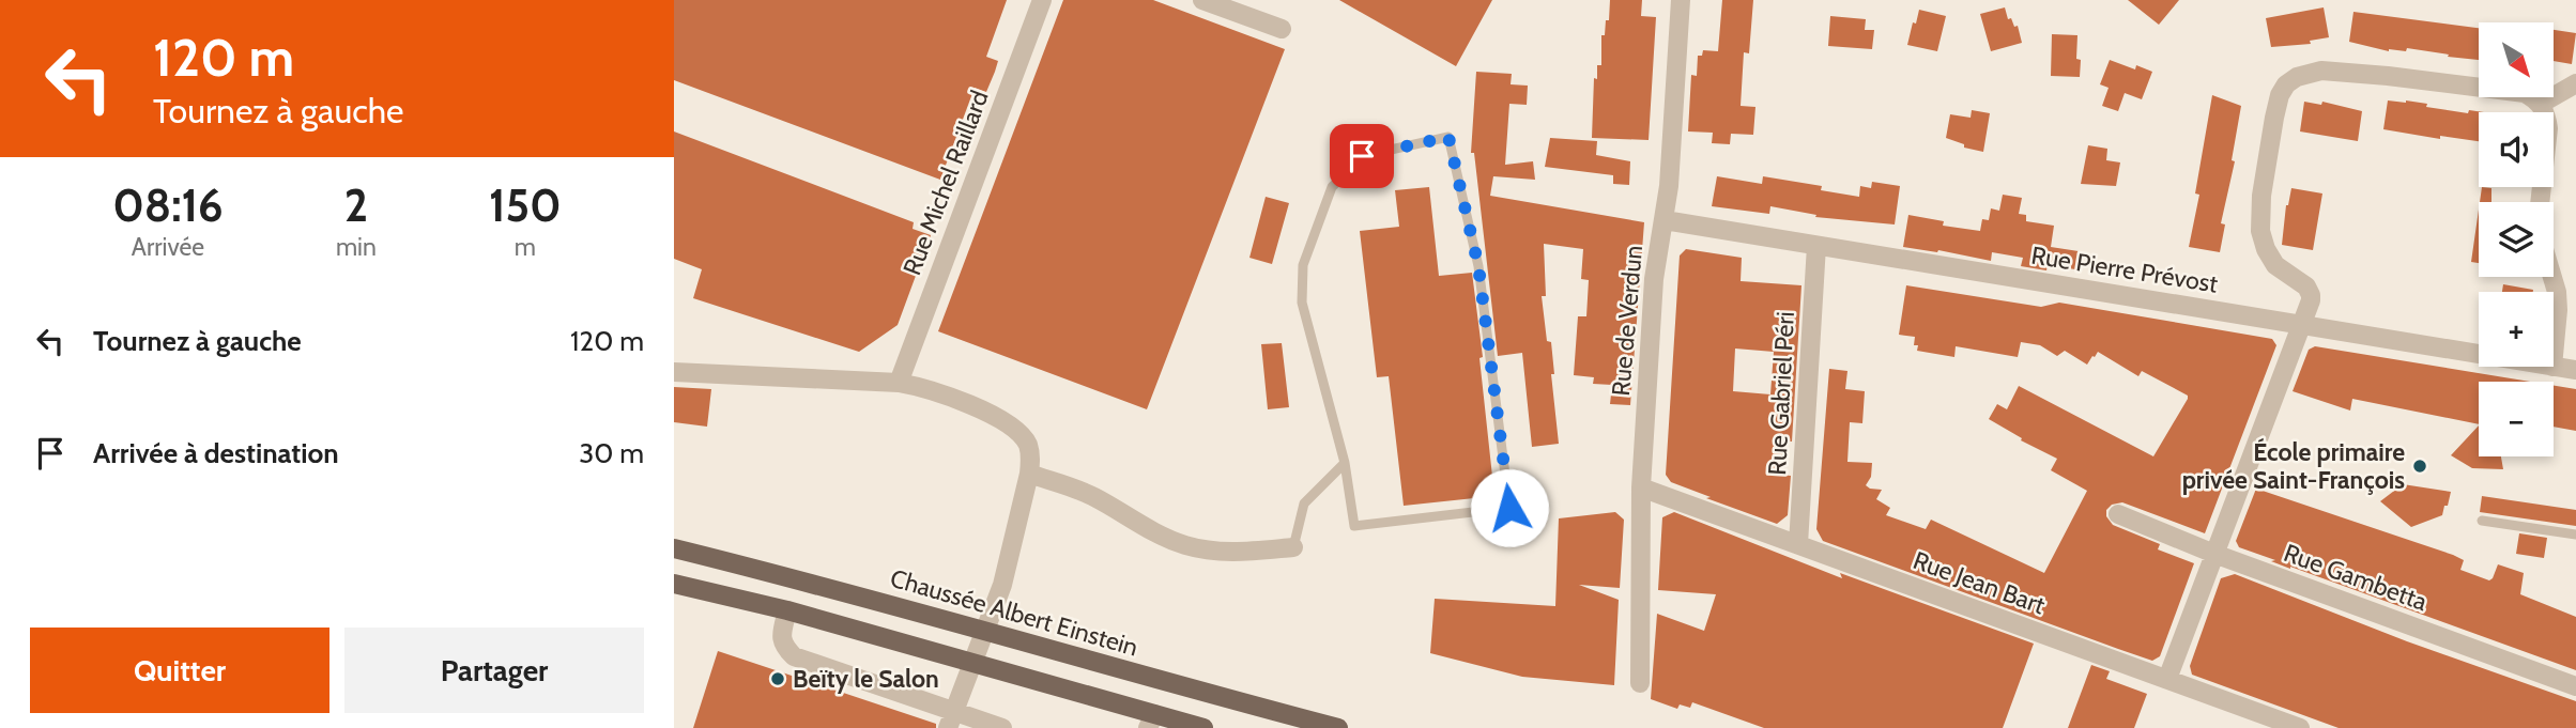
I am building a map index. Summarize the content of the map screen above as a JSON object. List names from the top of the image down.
{
  "streets": {
    "main road": ["Chaussée Albert Einstein"],
    "street": [
      "Rue Michel Raillard",
      "Rue Pierre Prévost",
      "Rue de Verdun",
      "Rue Gabriel Péri",
      "Rue Gambetta",
      "Rue Jean Bart"
    ]
  },
  "crossings": [
    ["Rue Pierre Prévost", "Rue de Verdun"],
    ["Rue Pierre Prévost", "Rue Gabriel Péri"],
    ["Rue de Verdun", "Rue Jean Bart"],
    ["Rue Gabriel Péri", "Rue Jean Bart"]
  ],
  "places": ["École primaire privée Saint-François", "Beïty le Salon"],
  "north": "bottom right",
  "page": {
    "turn": ["120 m", "Tournez à gauche"],
    "map_buttons": ["+", "−"],
    "eta": [
      "08:16",
      "Arrivée",
      "2",
      "min",
      "150",
      "m"
    ],
    "list": [
      {
        "name": "Tournez à gauche",
        "value": "120 m"
      },
      {
        "name": "Arrivée à destination",
        "value": "30 m"
      }
    ],
    "buttons": ["Quitter", "Partager"]
  }
}
